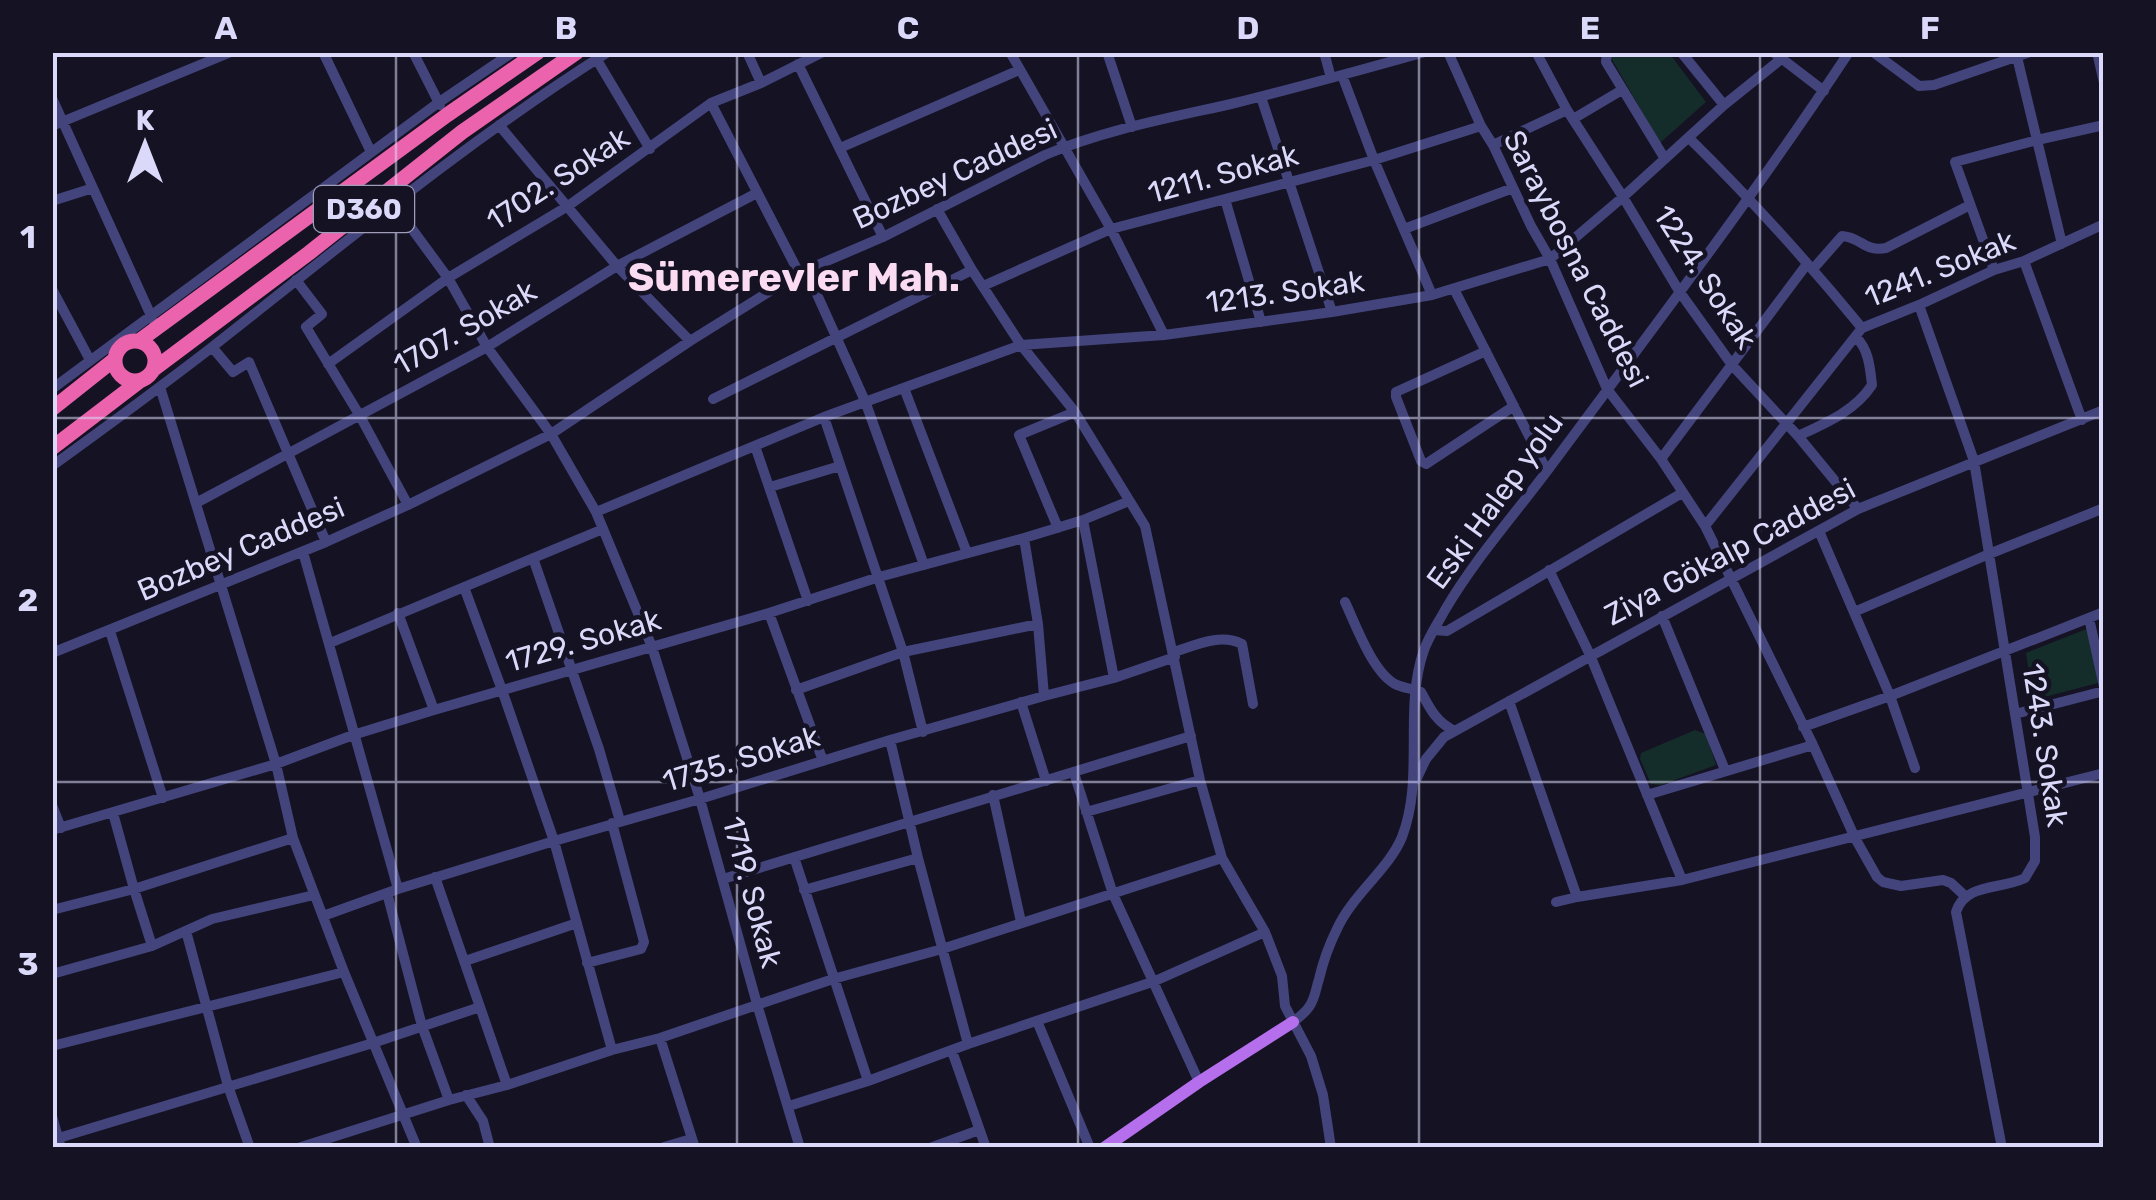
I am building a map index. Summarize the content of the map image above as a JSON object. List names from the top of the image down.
{
  "streets": {
    "highway": ["D360"],
    "street": [
      "Bozbey Caddesi",
      "1211. Sokak",
      "1702. Sokak",
      "Saraybosna Caddesi",
      "1241. Sokak",
      "1224. Sokak",
      "1213. Sokak",
      "1707. Sokak",
      "Eski Halep yolu",
      "Ziya Gökalp Caddesi",
      "1729. Sokak",
      "1243. Sokak",
      "1735. Sokak",
      "1719. Sokak"
    ]
  },
  "crossings": [
    ["Bozbey Caddesi", "1719. Sokak"],
    ["1211. Sokak", "Saraybosna Caddesi"],
    ["1702. Sokak", "1719. Sokak"],
    ["Saraybosna Caddesi", "1241. Sokak"],
    ["Saraybosna Caddesi", "1213. Sokak"],
    ["Saraybosna Caddesi", "Eski Halep yolu"],
    ["Saraybosna Caddesi", "Ziya Gökalp Caddesi"],
    ["Saraybosna Caddesi", "1243. Sokak"],
    ["1241. Sokak", "1224. Sokak"],
    ["1241. Sokak", "1243. Sokak"],
    ["1224. Sokak", "Eski Halep yolu"],
    ["1224. Sokak", "Ziya Gökalp Caddesi"],
    ["1213. Sokak", "1719. Sokak"],
    ["1707. Sokak", "1719. Sokak"],
    ["Eski Halep yolu", "Ziya Gökalp Caddesi"],
    ["Ziya Gökalp Caddesi", "1243. Sokak"],
    ["1729. Sokak", "1719. Sokak"],
    ["1735. Sokak", "1719. Sokak"]
  ],
  "districts": ["Sümerevler Mah."],
  "north": "top",
  "grid": {
    "columns": [
      "A",
      "B",
      "C",
      "D",
      "E",
      "F"
    ],
    "rows": ["1", "2", "3"]
  }
}
